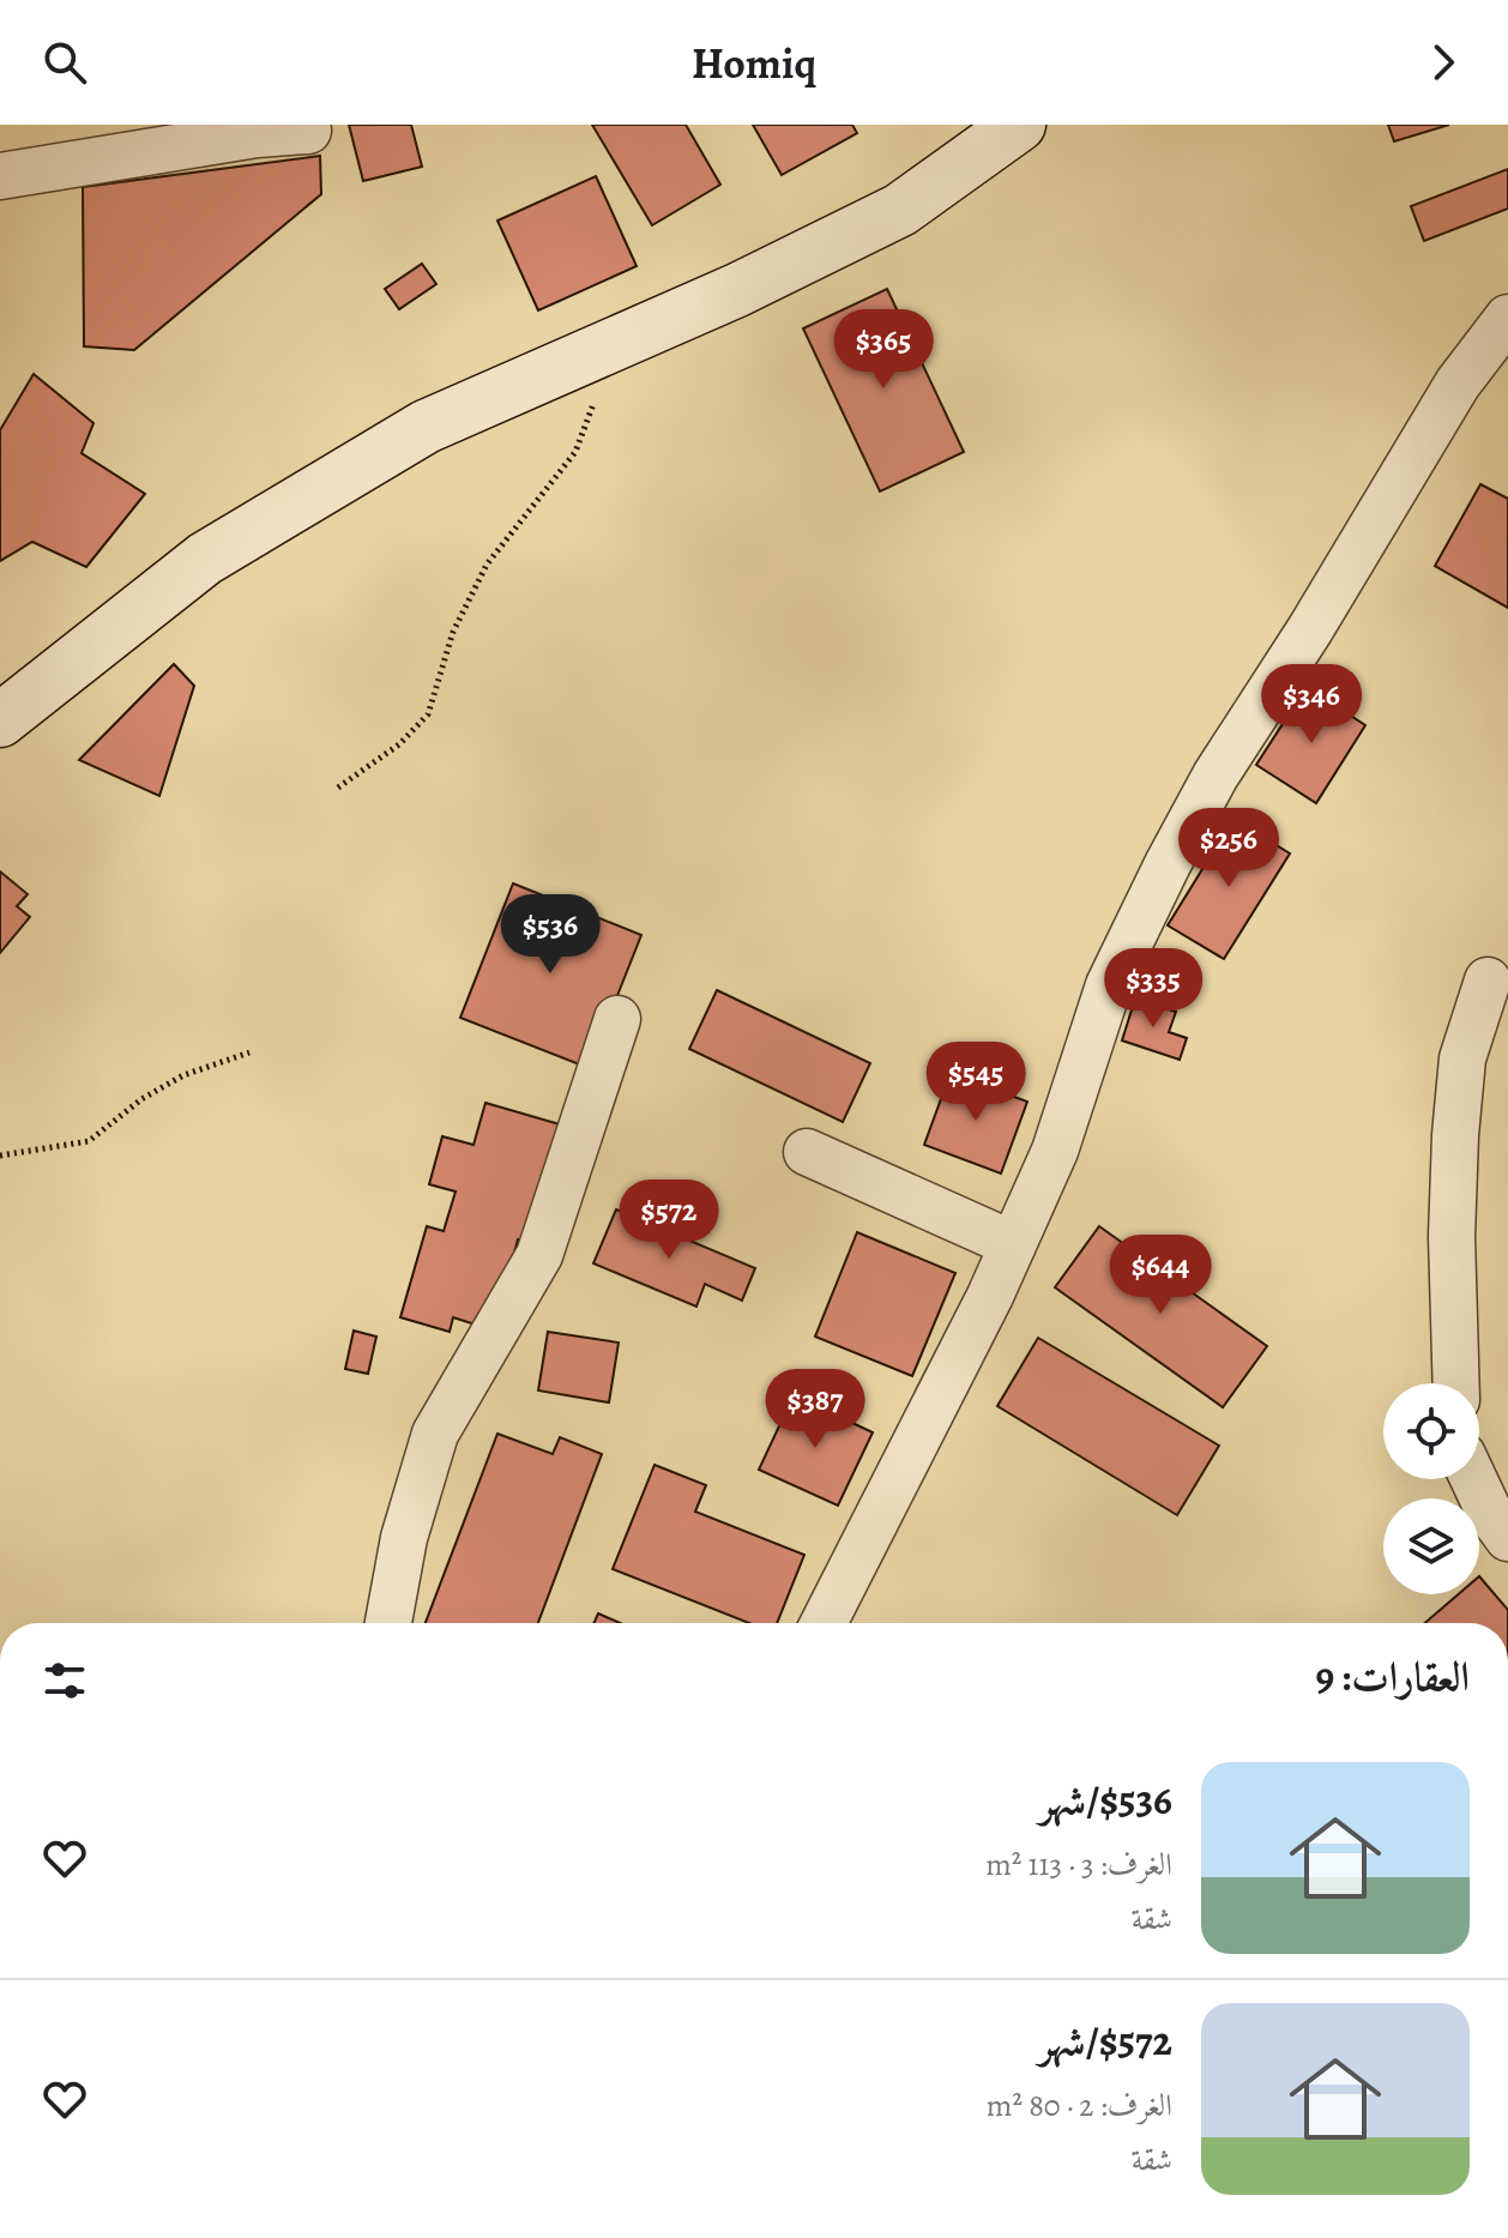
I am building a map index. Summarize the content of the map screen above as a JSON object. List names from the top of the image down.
{
  "page": {
    "header": "Homiq",
    "price": [
      "$365",
      "$346",
      "$256",
      "$536",
      "$335",
      "$545",
      "$572",
      "$644",
      "$387"
    ],
    "heading": "العقارات: 9",
    "list": [
      {
        "name": "$536/شهر",
        "note": "الغرف: 3 · 113 m² · شقة"
      },
      {
        "name": "$572/شهر",
        "note": "الغرف: 2 · 80 m² · شقة"
      }
    ]
  }
}
